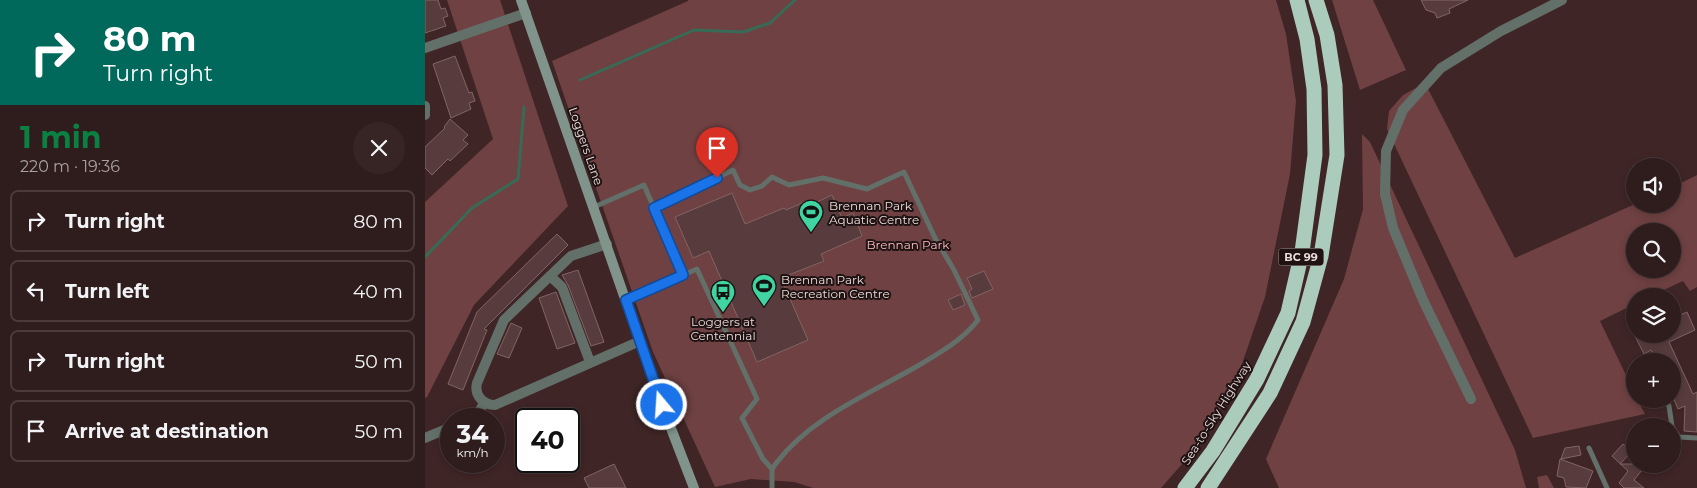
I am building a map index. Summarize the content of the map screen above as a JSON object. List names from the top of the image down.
{
  "streets": {
    "highway": ["BC 99", "Sea-to-Sky Highway"],
    "street": ["Loggers Lane"]
  },
  "parks": ["Brennan Park"],
  "places": {
    "sports": ["Brennan Park Aquatic Centre", "Brennan Park Recreation Centre"],
    "bus stop": ["Loggers at Centennial"]
  },
  "page": {
    "turn": ["80 m", "Turn right"],
    "heading": ["1 min", "220 m · 19:36"],
    "map_buttons": ["+", "−"],
    "list": [
      {
        "name": "Turn right",
        "value": "80 m"
      },
      {
        "name": "Turn left",
        "value": "40 m"
      },
      {
        "name": "Turn right",
        "value": "50 m"
      },
      {
        "name": "Arrive at destination",
        "value": "50 m"
      }
    ],
    "speed": "34 km/h",
    "limit": "40"
  }
}
